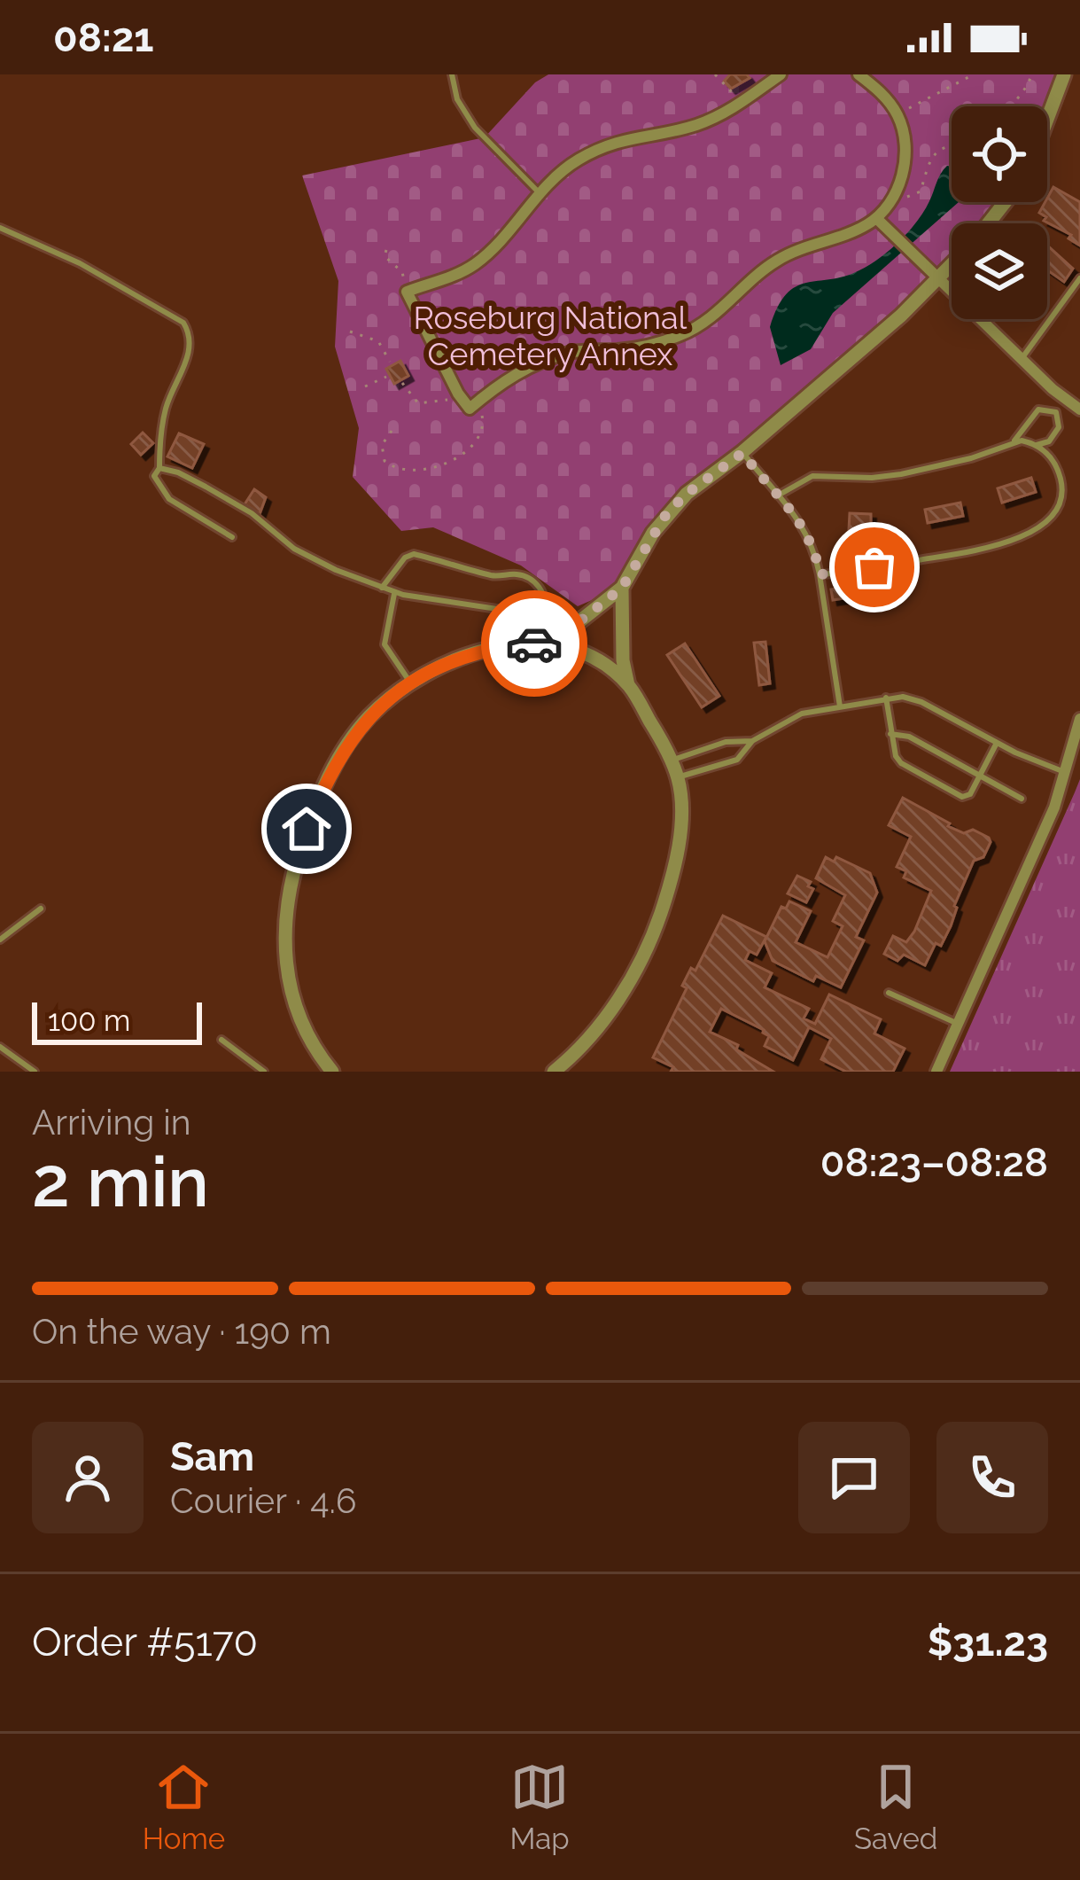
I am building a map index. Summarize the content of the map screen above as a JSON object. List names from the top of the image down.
{
  "parks": ["Roseburg National Cemetery Annex"],
  "scale_bar": "100 m",
  "page": {
    "status": "08:21",
    "scale": "100 m",
    "heading": ["2 min", "Arriving in", "08:23–08:28"],
    "panel": [
      "Sam",
      "Courier · 4.6",
      "Order #5170",
      "$31.23"
    ],
    "bar": "On the way · 190 m",
    "tabs": ["Home", "Map", "Saved"]
  }
}
